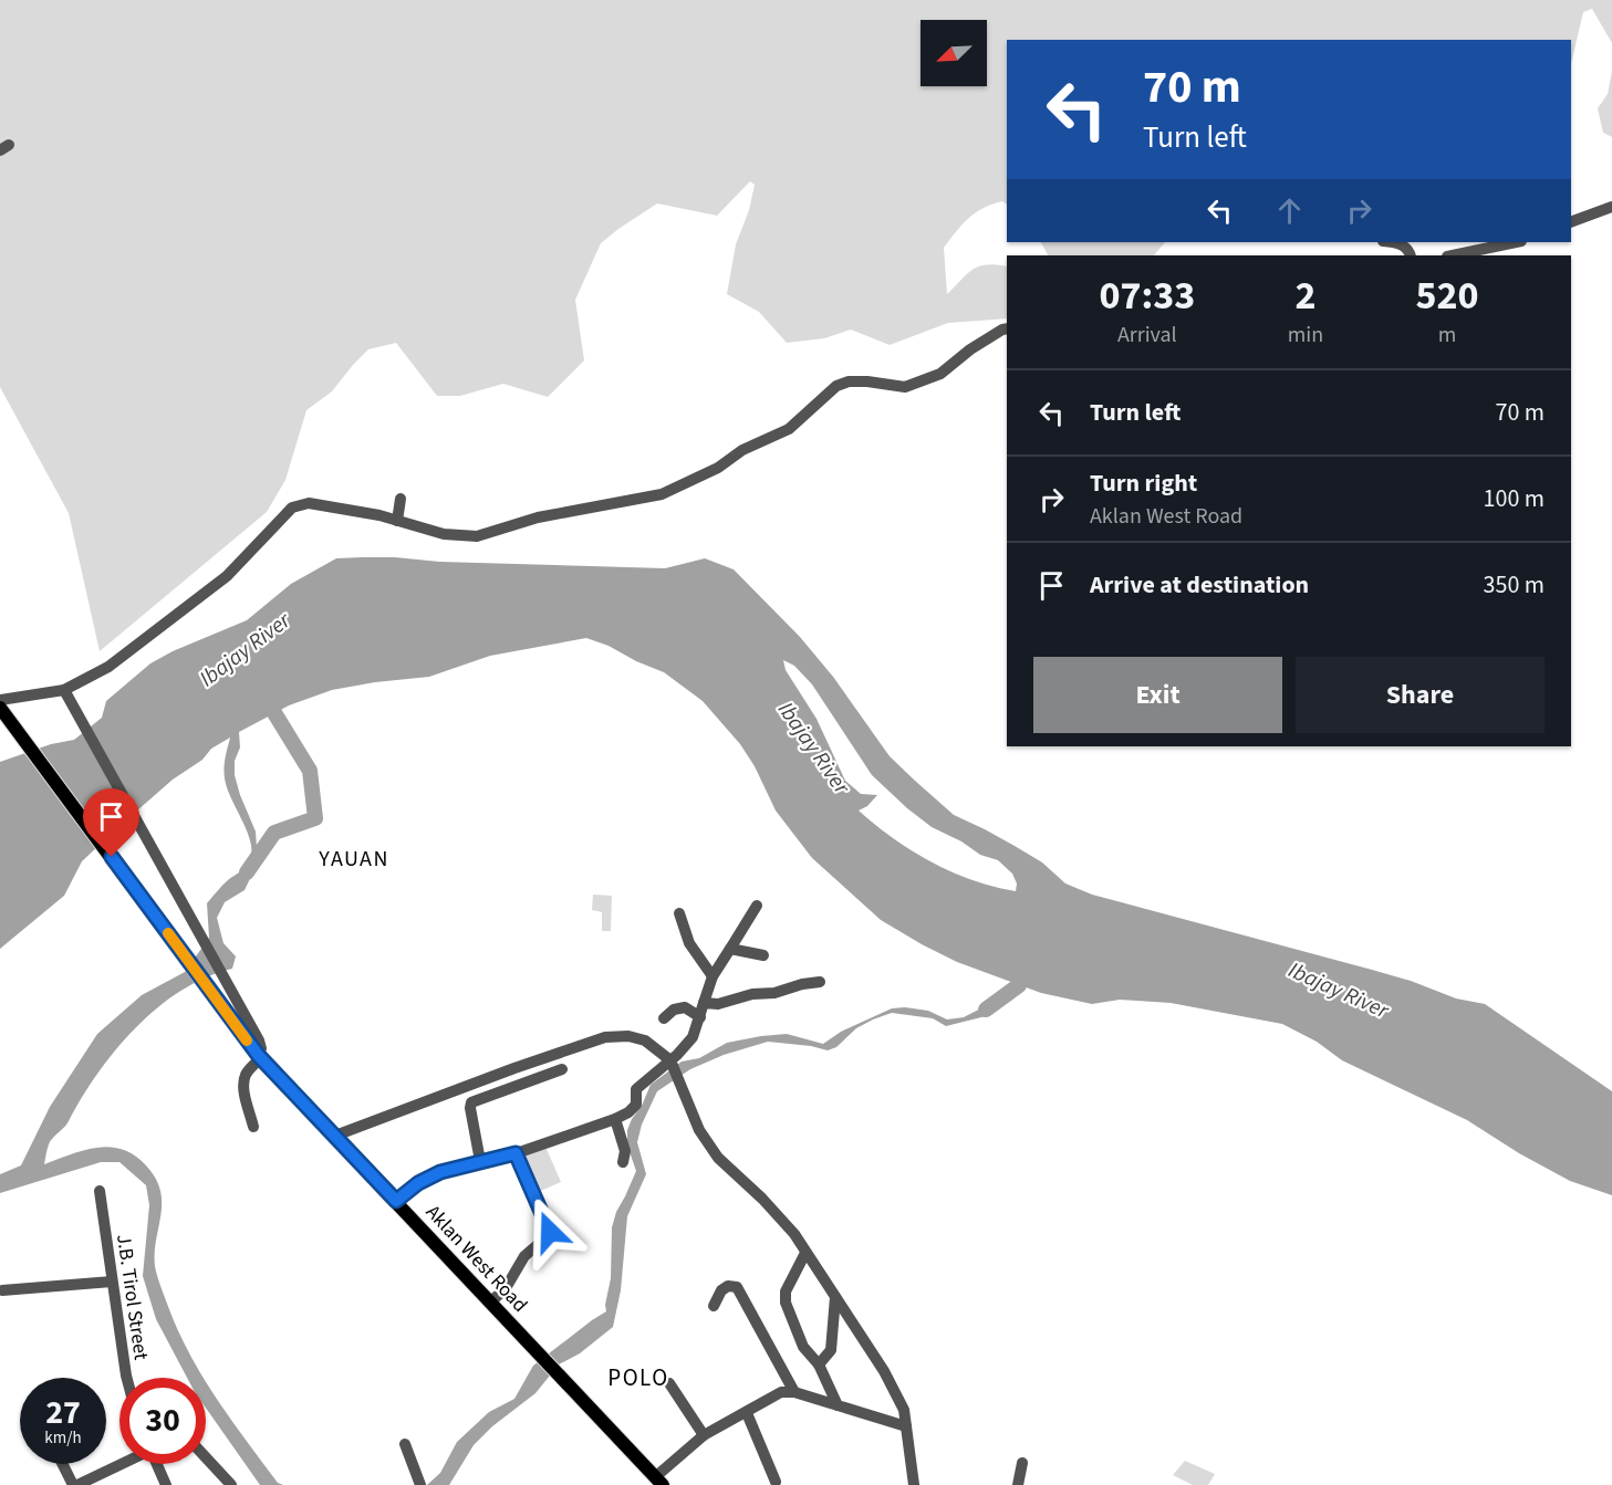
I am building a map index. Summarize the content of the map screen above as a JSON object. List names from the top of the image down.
{
  "streets": {
    "main road": ["Aklan West Road"],
    "street": ["J.B. Tirol Street"]
  },
  "districts": ["YAUAN", "POLO"],
  "water": ["Ibajay River"],
  "north": "bottom left",
  "page": {
    "turn": ["70 m", "Turn left"],
    "eta": [
      "07:33",
      "Arrival",
      "2",
      "min",
      "520",
      "m"
    ],
    "list": [
      {
        "name": "Turn left",
        "value": "70 m"
      },
      {
        "name": "Turn right",
        "note": "Aklan West Road",
        "value": "100 m"
      },
      {
        "name": "Arrive at destination",
        "value": "350 m"
      }
    ],
    "buttons": ["Exit", "Share"],
    "speed": "27 km/h",
    "limit": "30"
  }
}
